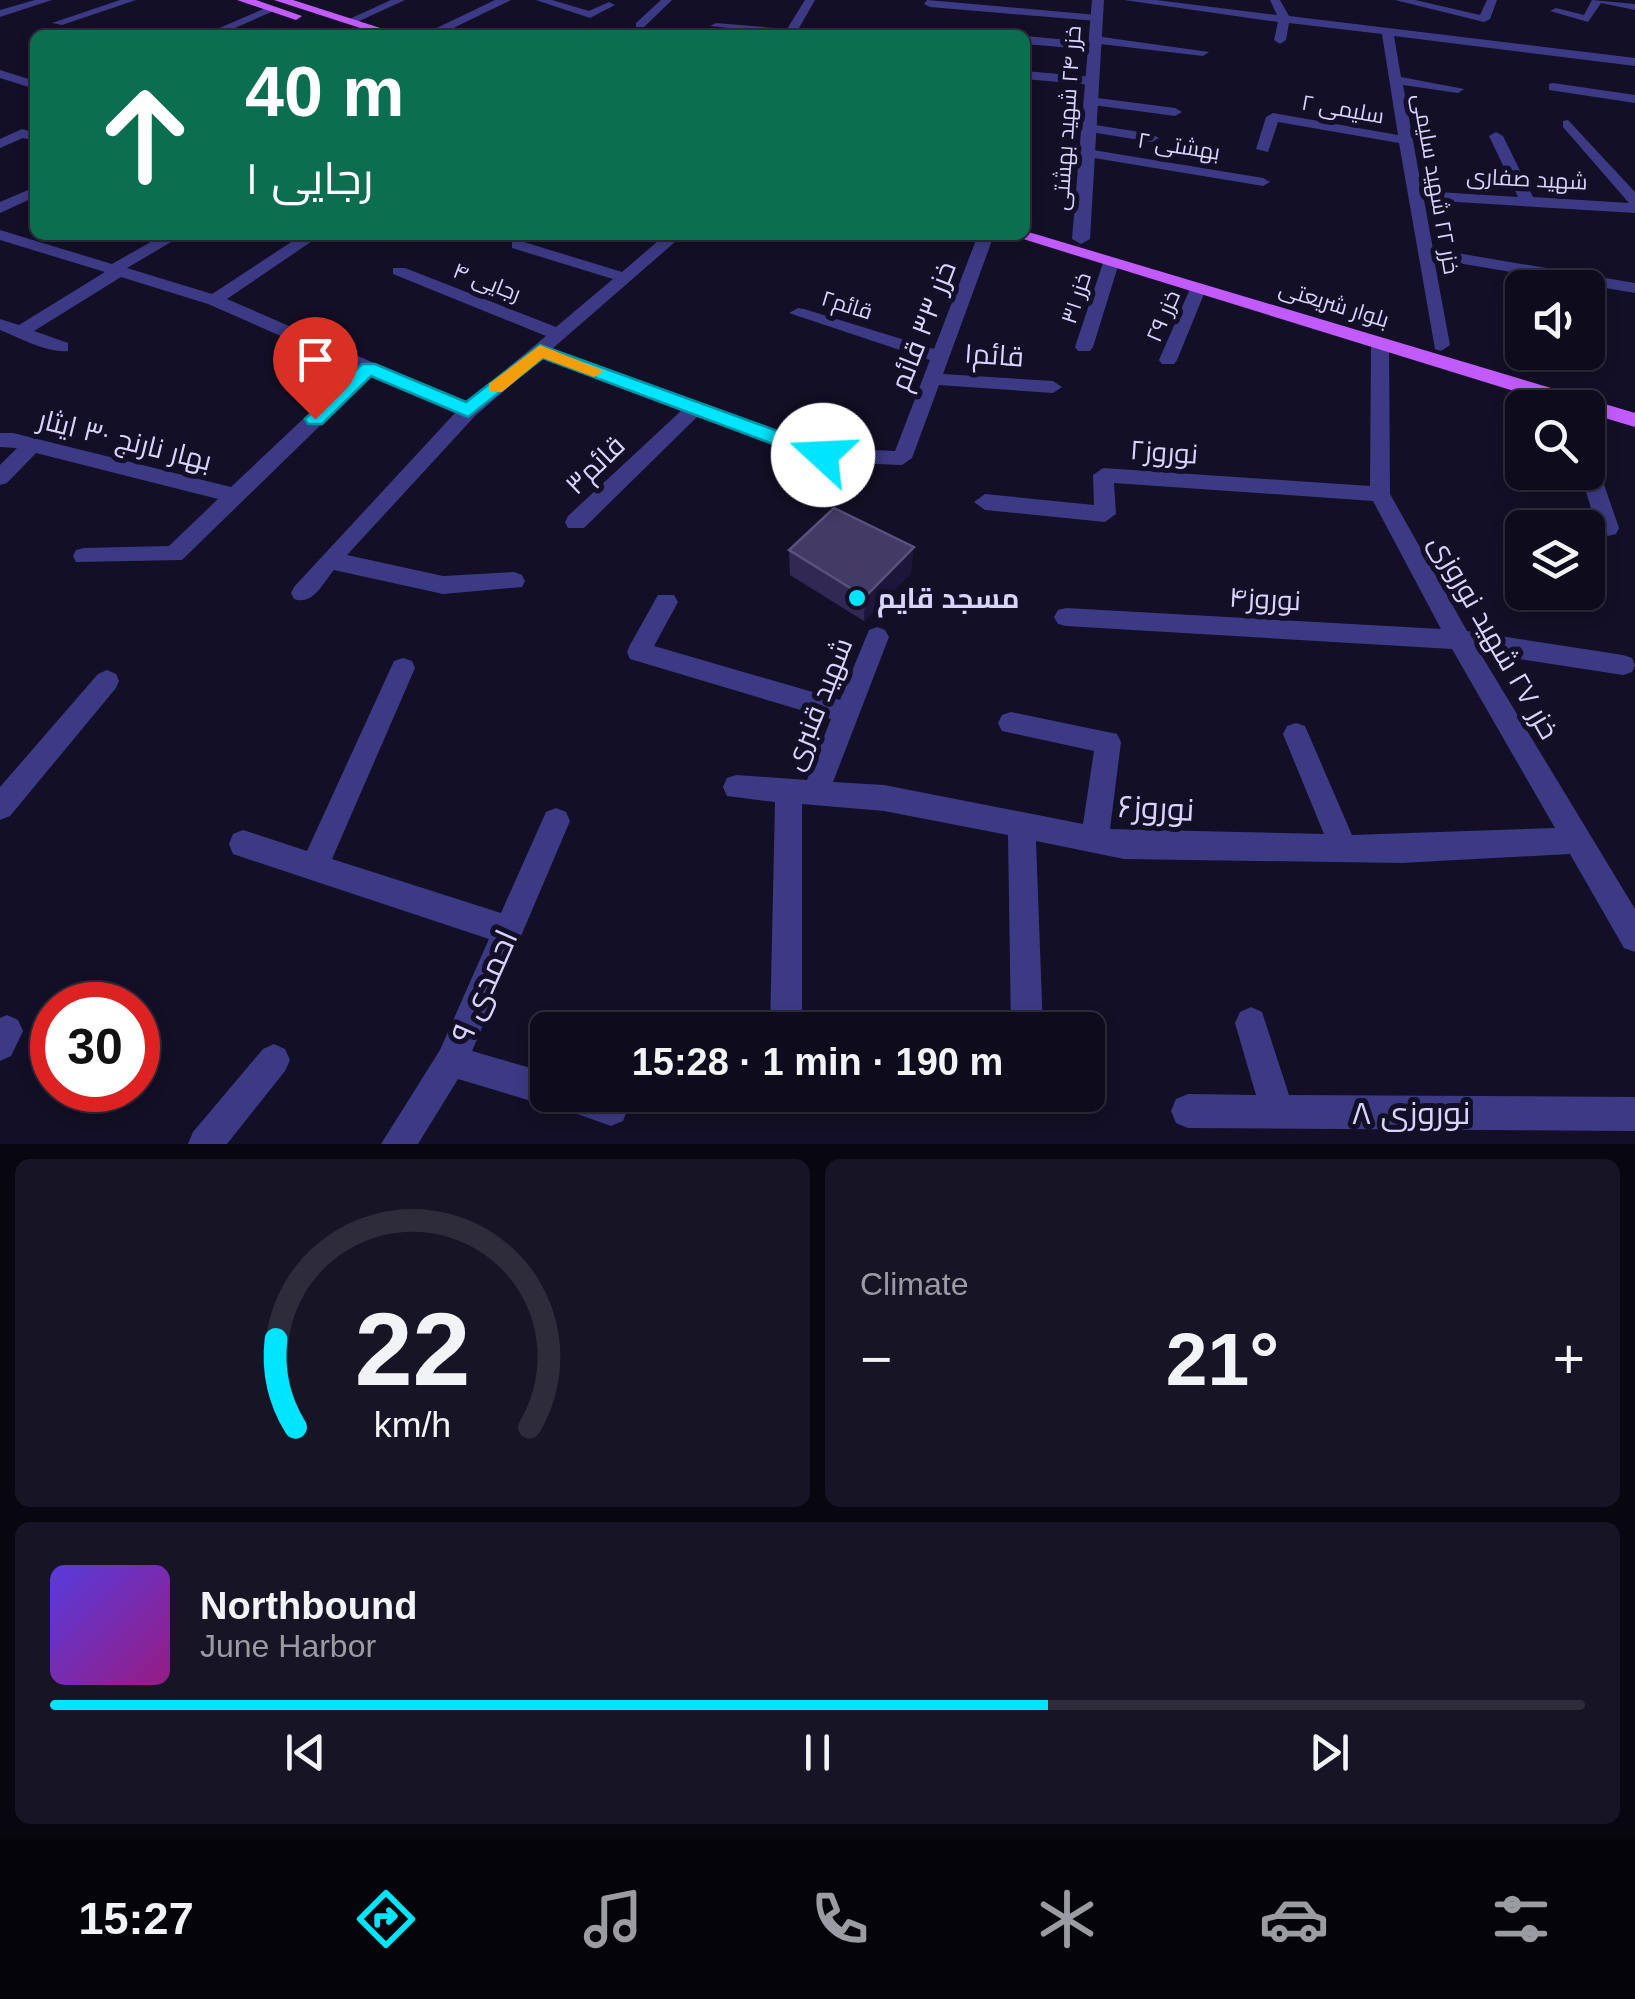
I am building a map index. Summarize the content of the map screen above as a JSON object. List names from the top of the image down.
{
  "streets": {
    "main road": ["بلوار شریعتی"],
    "street": [
      "سلیمی ۲",
      "خزر ۲۴ شهید بهشتی",
      "بهشتی ۲",
      "شهید صفاری",
      "خزر ۲۲ شهید سلیمی",
      "رجایی ۴",
      "خزر ۳۱",
      "قائم۲",
      "خزر ۲۹",
      "خزر ۳۳ قائم",
      "قائم۱",
      "بهار نارنج ۳۰ ایثار",
      "نوروز۲",
      "قائم۳",
      "نوروز۴",
      "خزر ۲۷ شهید نوروزی",
      "شهید قنبری",
      "نوروز۶",
      "احمدی ۹",
      "نوروزی ۸"
    ]
  },
  "crossings": [
    ["سلیمی ۲", "خزر ۲۲ شهید سلیمی"],
    ["خزر ۲۴ شهید بهشتی", "بهشتی ۲"],
    ["خزر ۲۴ شهید بهشتی", "بلوار شریعتی"],
    ["شهید صفاری", "خزر ۲۲ شهید سلیمی"],
    ["خزر ۲۲ شهید سلیمی", "بلوار شریعتی"],
    ["خزر ۳۱", "بلوار شریعتی"],
    ["بلوار شریعتی", "خزر ۲۹"],
    ["بلوار شریعتی", "خزر ۲۷ شهید نوروزی"],
    ["قائم۲", "خزر ۳۳ قائم"],
    ["خزر ۳۳ قائم", "قائم۱"],
    ["خزر ۳۳ قائم", "قائم۳"],
    ["نوروز۲", "خزر ۲۷ شهید نوروزی"],
    ["نوروز۴", "خزر ۲۷ شهید نوروزی"],
    ["خزر ۲۷ شهید نوروزی", "نوروز۶"],
    ["شهید قنبری", "نوروز۶"]
  ],
  "places": ["مسجد قایم"],
  "page": {
    "turn": ["40 m", "رجایی ۱"],
    "limit": "30",
    "trip": "15:28 · 1 min · 190 m",
    "tile": "Climate",
    "heat": ["−", "21°", "+"],
    "song": ["Northbound", "June Harbor"],
    "tabs": "15:27",
    "gauge": ["22", "km/h"]
  }
}
